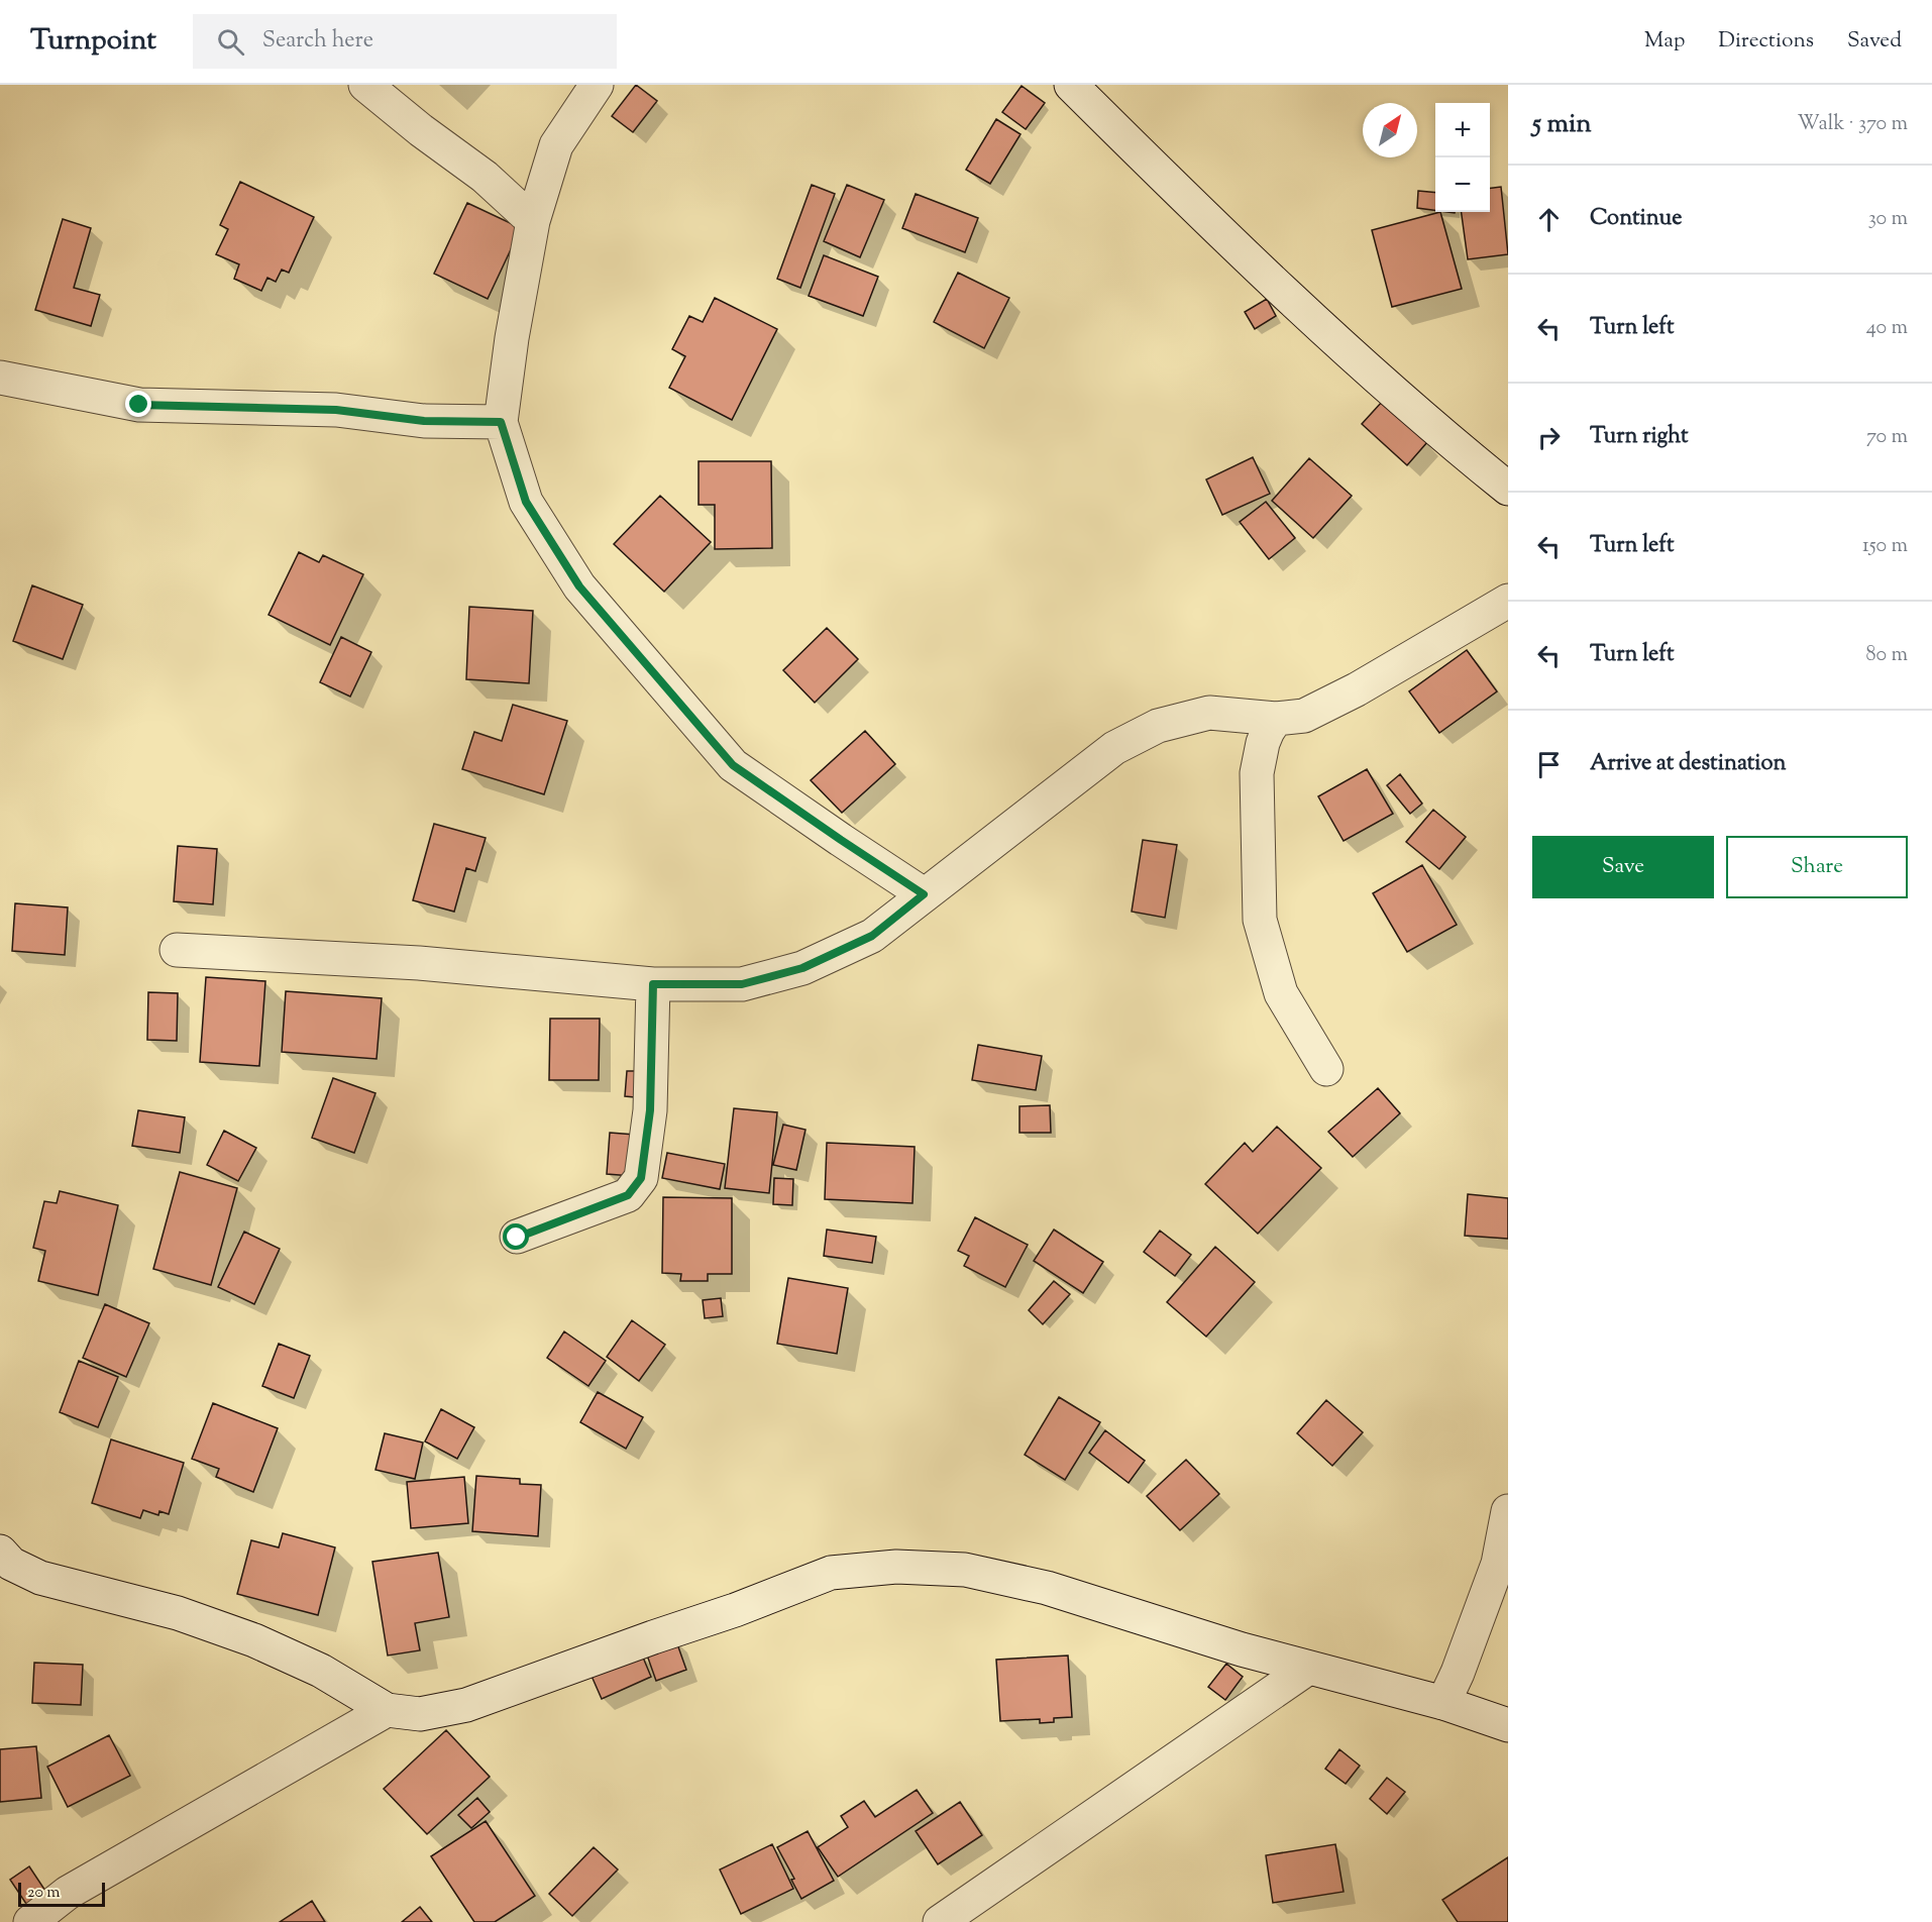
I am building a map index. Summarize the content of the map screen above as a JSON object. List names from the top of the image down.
{
  "scale_bar": "20 m",
  "north": "top right",
  "page": {
    "header": "Turnpoint",
    "search": "Search here",
    "nav": ["Map", "Directions", "Saved"],
    "heading": ["5 min", "Walk · 370 m"],
    "map_buttons": ["+", "−"],
    "list": [
      ["Continue", "30 m"],
      ["Turn left", "40 m"],
      ["Turn right", "70 m"],
      ["Turn left", "150 m"],
      ["Turn left", "80 m"],
      "Arrive at destination"
    ],
    "buttons": ["Save", "Share"],
    "scale": "20 m"
  }
}
